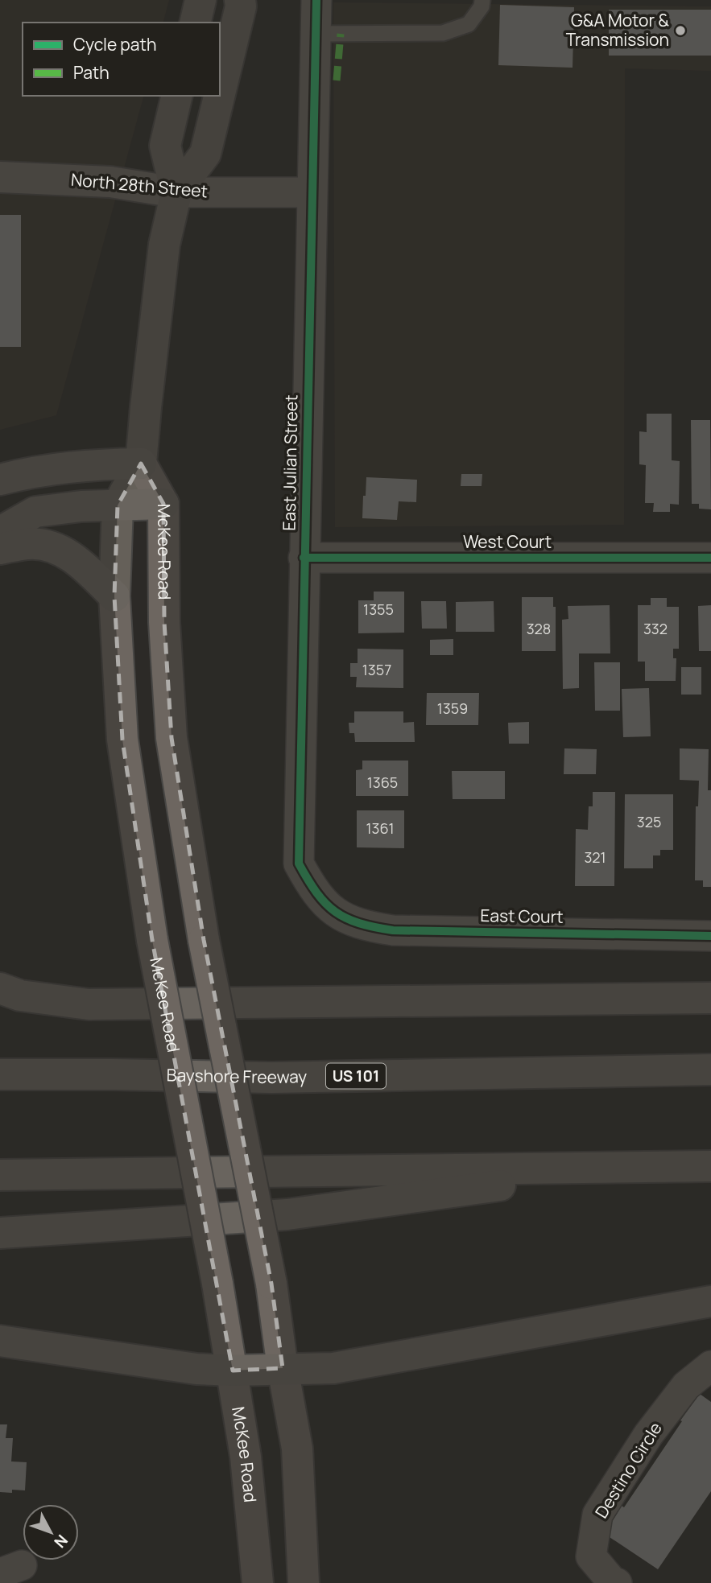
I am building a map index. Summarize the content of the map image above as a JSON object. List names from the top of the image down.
{
  "streets": {
    "highway": ["Bayshore Freeway", "US 101"],
    "main road": ["McKee Road"],
    "street": [
      "North 28th Street",
      "East Julian Street",
      "West Court",
      "East Court",
      "Destino Circle"
    ]
  },
  "crossings": [
    ["North 28th Street", "East Julian Street"],
    ["North 28th Street", "McKee Road"],
    ["East Julian Street", "West Court"],
    ["East Julian Street", "East Court"]
  ],
  "places": ["G&A Motor & Transmission"],
  "house_numbers": [
    "1355",
    "328",
    "332",
    "1357",
    "1359",
    "1365",
    "325",
    "1361",
    "321"
  ],
  "legend": ["Cycle path", "Path"],
  "north": "bottom right"
}
